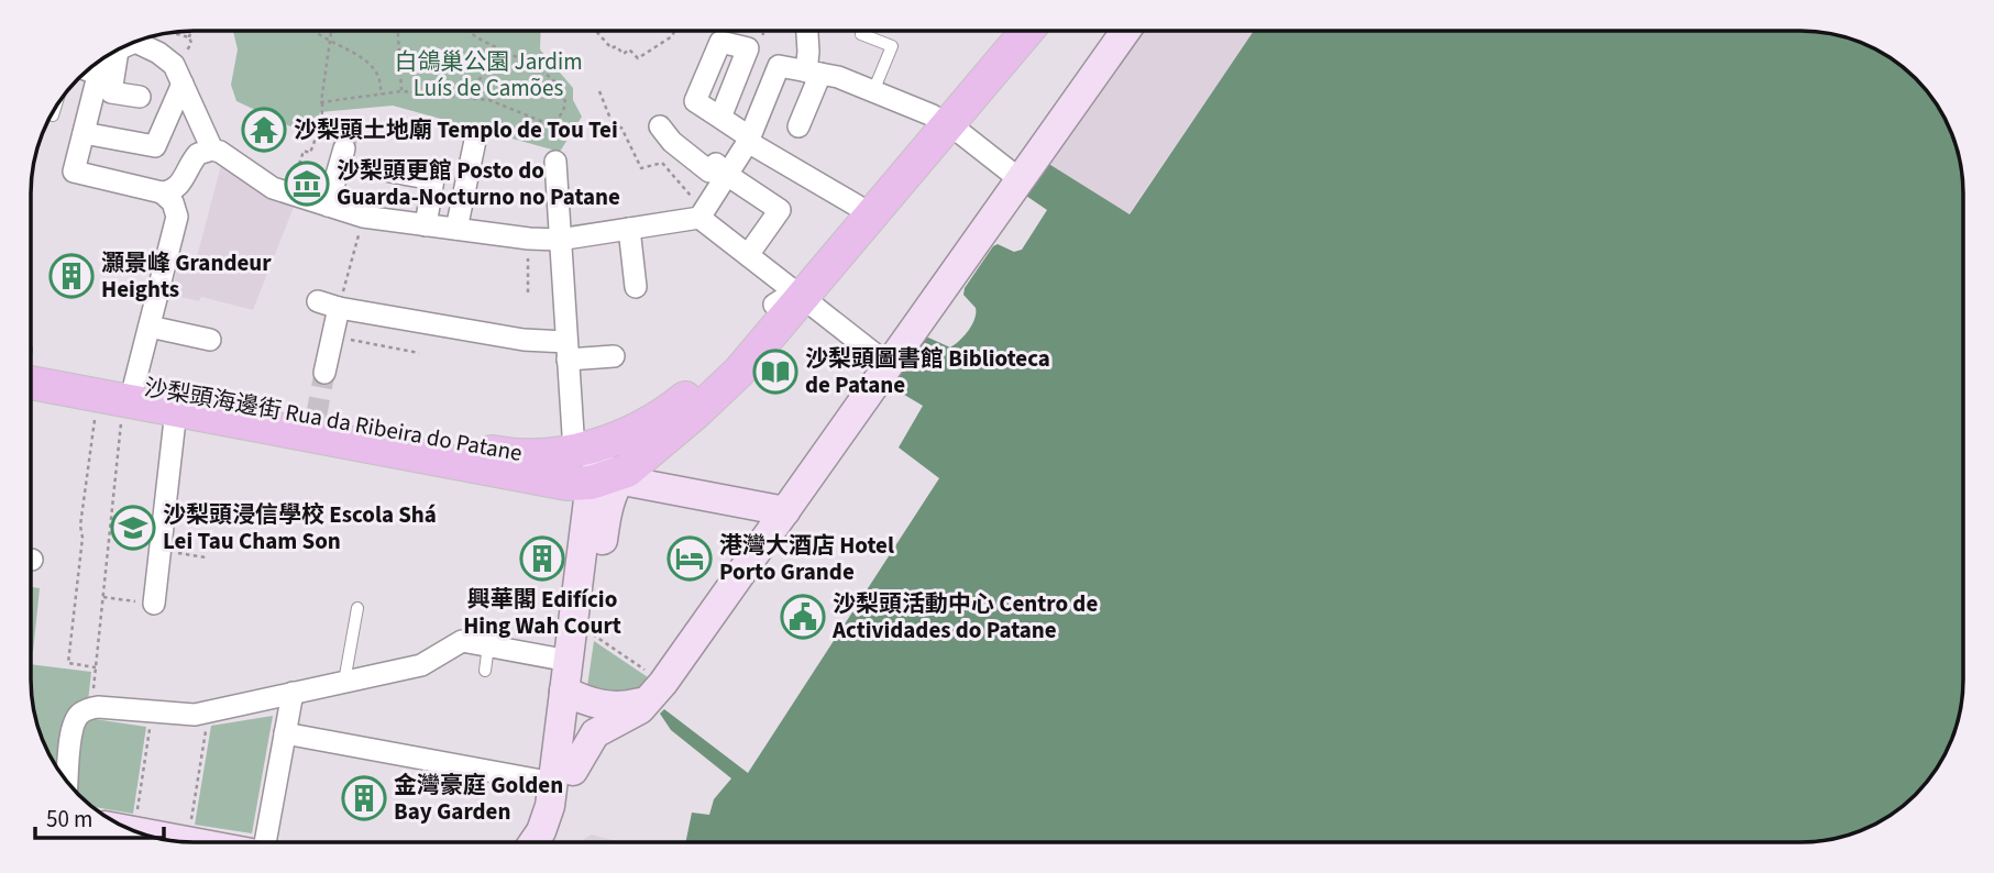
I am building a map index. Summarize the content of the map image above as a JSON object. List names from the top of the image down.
{
  "streets": {
    "main road": ["沙梨頭海邊街 Rua da Ribeira do Patane"]
  },
  "parks": ["白鴿巢公園 Jardim Luís de Camões"],
  "places": {
    "temple": ["沙梨頭土地廟 Templo de Tou Tei"],
    "museum": ["沙梨頭更館 Posto do Guarda-Nocturno no Patane"],
    "building": ["灝景峰 Grandeur Heights", "興華閣 Edifício Hing Wah Court", "金灣豪庭 Golden Bay Garden"],
    "library": ["沙梨頭圖書館 Biblioteca de Patane"],
    "school or university": ["沙梨頭浸信學校 Escola Shá Lei Tau Cham Son"],
    "hotel": ["港灣大酒店 Hotel Porto Grande"],
    "public building": ["沙梨頭活動中心 Centro de Actividades do Patane"]
  },
  "scale_bar": "50 m"
}
